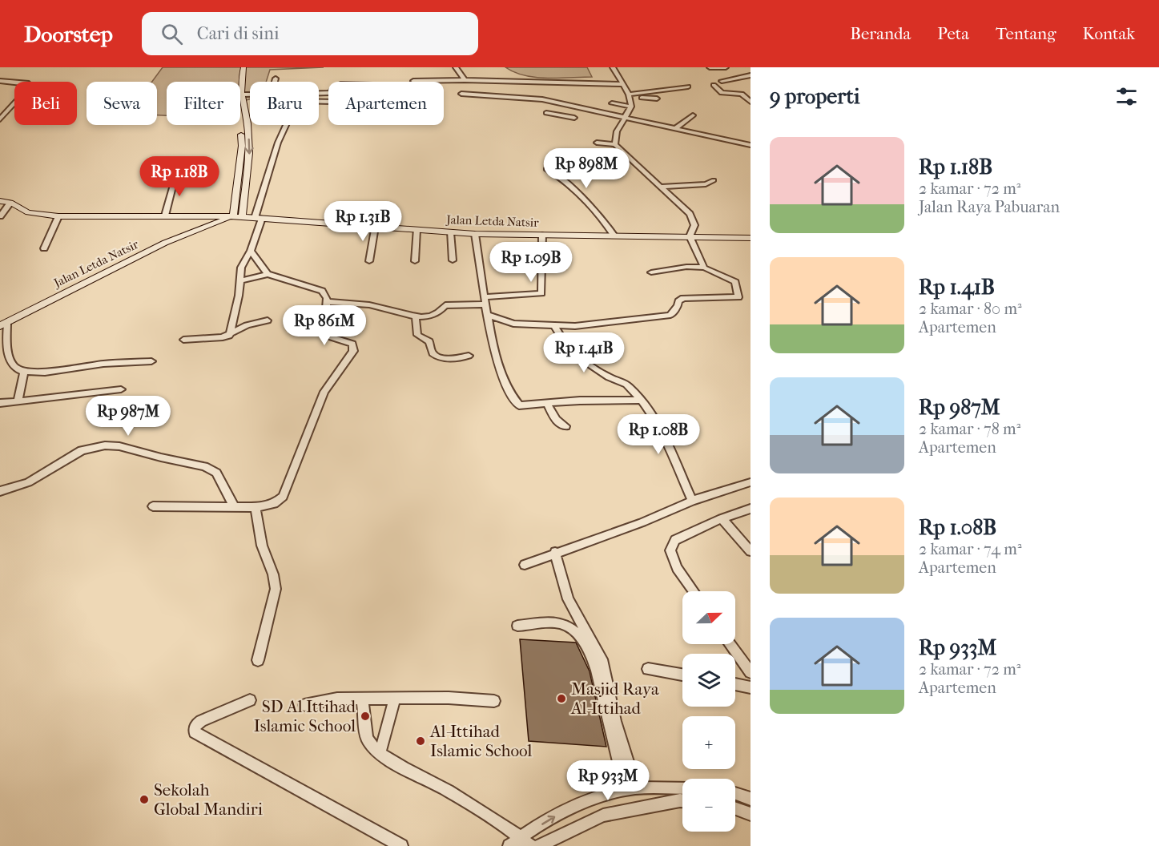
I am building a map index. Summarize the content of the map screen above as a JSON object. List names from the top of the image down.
{
  "streets": {
    "main road": ["Jalan Letda Natsir"]
  },
  "places": [
    "Masjid Raya Al-Ittihad",
    "SD Al Ittihad Islamic School",
    "Al-Ittihad Islamic School",
    "Sekolah Global Mandiri"
  ],
  "north": "right",
  "page": {
    "header": "Doorstep",
    "search": "Cari di sini",
    "nav": [
      "Beranda",
      "Peta",
      "Tentang",
      "Kontak"
    ],
    "heading": "9 properti",
    "chip": [
      "Beli",
      "Sewa",
      "Filter",
      "Baru",
      "Apartemen"
    ],
    "list": [
      {
        "name": "Rp 1.18B",
        "note": "2 kamar · 72 m² · Jalan Raya Pabuaran"
      },
      {
        "name": "Rp 1.41B",
        "note": "2 kamar · 80 m² · Apartemen"
      },
      {
        "name": "Rp 987M",
        "note": "2 kamar · 78 m² · Apartemen"
      },
      {
        "name": "Rp 1.08B",
        "note": "2 kamar · 74 m² · Apartemen"
      },
      {
        "name": "Rp 933M",
        "note": "2 kamar · 72 m² · Apartemen"
      }
    ],
    "price": [
      "Rp 898M",
      "Rp 1.18B",
      "Rp 1.31B",
      "Rp 1.09B",
      "Rp 861M",
      "Rp 1.41B",
      "Rp 987M",
      "Rp 1.08B",
      "Rp 933M"
    ],
    "map_buttons": ["+", "−"]
  }
}
